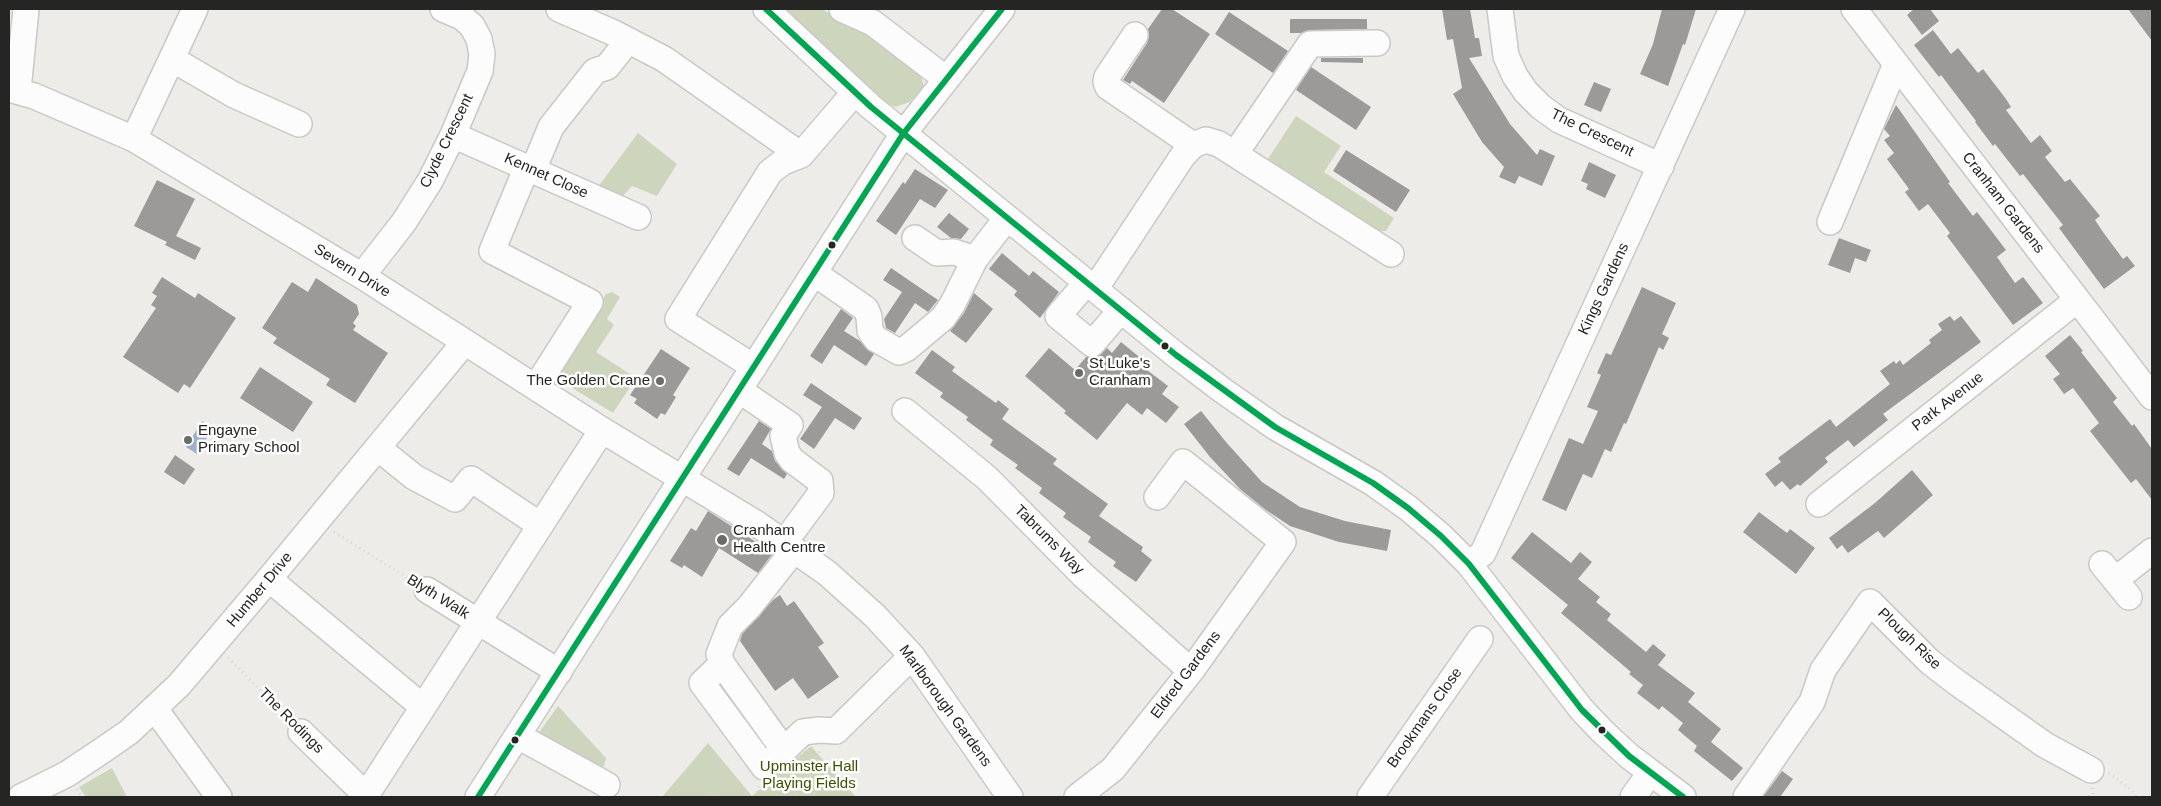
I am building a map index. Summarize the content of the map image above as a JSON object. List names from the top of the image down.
{
  "streets": {
    "street": [
      "The Crescent",
      "Clyde Crescent",
      "Kennet Close",
      "Cranham Gardens",
      "Severn Drive",
      "Kings Gardens",
      "Park Avenue",
      "Tabrums Way",
      "Humber Drive",
      "Blyth Walk",
      "Plough Rise",
      "Eldred Gardens",
      "Marlborough Gardens",
      "Brookmans Close",
      "The Rodings"
    ]
  },
  "crossings": [
    ["The Crescent", "Kings Gardens"],
    ["Clyde Crescent", "Kennet Close"],
    ["Clyde Crescent", "Severn Drive"],
    ["Cranham Gardens", "Park Avenue"],
    ["Severn Drive", "Humber Drive"],
    ["Severn Drive", "Marlborough Gardens"],
    ["Tabrums Way", "Eldred Gardens"],
    ["Humber Drive", "Blyth Walk"],
    ["Humber Drive", "The Rodings"]
  ],
  "parks": ["Upminster Hall Playing Fields"],
  "places": [
    "St Luke's Cranham",
    "The Golden Crane",
    "Engayne Primary School",
    "Cranham Health Centre"
  ]
}
